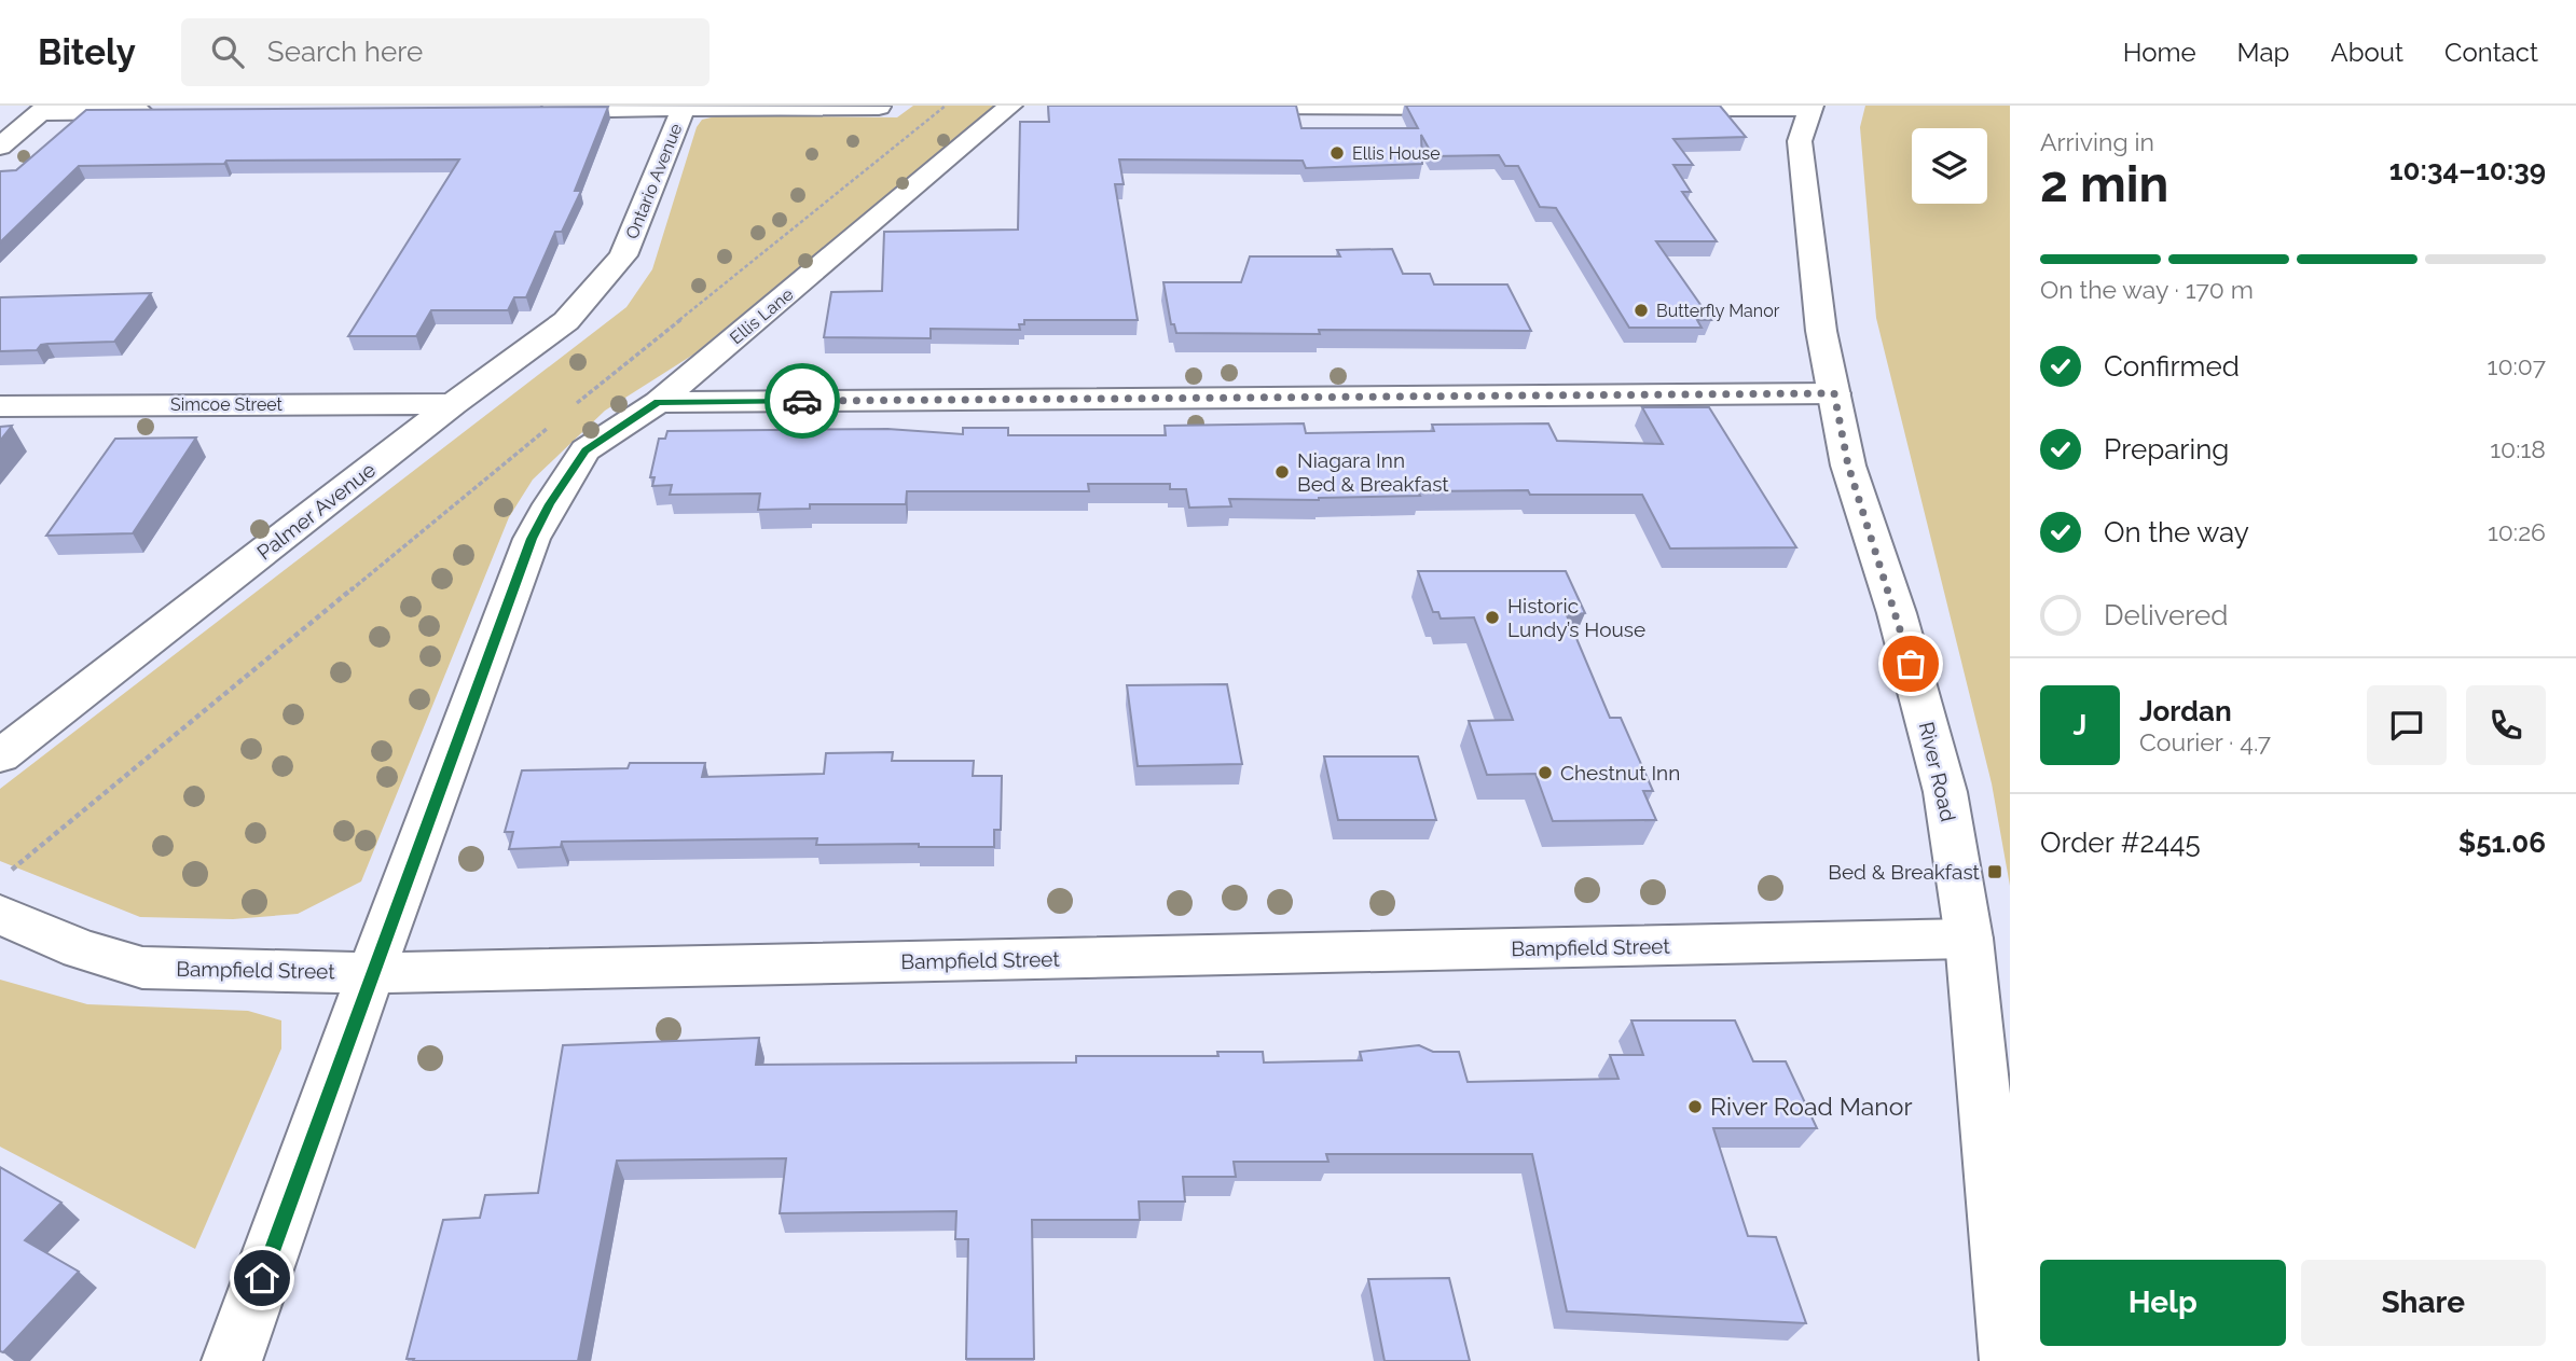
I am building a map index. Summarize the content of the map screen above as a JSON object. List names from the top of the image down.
{
  "streets": {
    "street": [
      "Ontario Avenue",
      "Ellis Lane",
      "Simcoe Street",
      "Palmer Avenue",
      "River Road",
      "Bampfield Street"
    ]
  },
  "crossings": [
    ["Ontario Avenue", "Palmer Avenue"],
    ["Ellis Lane", "Bampfield Street"],
    ["Simcoe Street", "Palmer Avenue"],
    ["River Road", "Bampfield Street"]
  ],
  "places": {
    "other": [
      "Ellis House",
      "Butterfly Manor",
      "Niagara Inn Bed & Breakfast",
      "Historic Lundy’s House",
      "Chestnut Inn",
      "River Road Manor"
    ],
    "transit": ["Bed & Breakfast"]
  },
  "page": {
    "header": "Bitely",
    "search": "Search here",
    "nav": [
      "Home",
      "Map",
      "About",
      "Contact"
    ],
    "heading": ["2 min", "Arriving in", "10:34–10:39"],
    "panel": [
      "Jordan",
      "Courier · 4.7",
      "Order #2445",
      "$51.06"
    ],
    "bar": "On the way · 170 m",
    "list": [
      ["Confirmed", "10:07"],
      ["Preparing", "10:18"],
      ["On the way", "10:26"],
      "Delivered"
    ],
    "round": "J",
    "buttons": ["Help", "Share"]
  }
}
